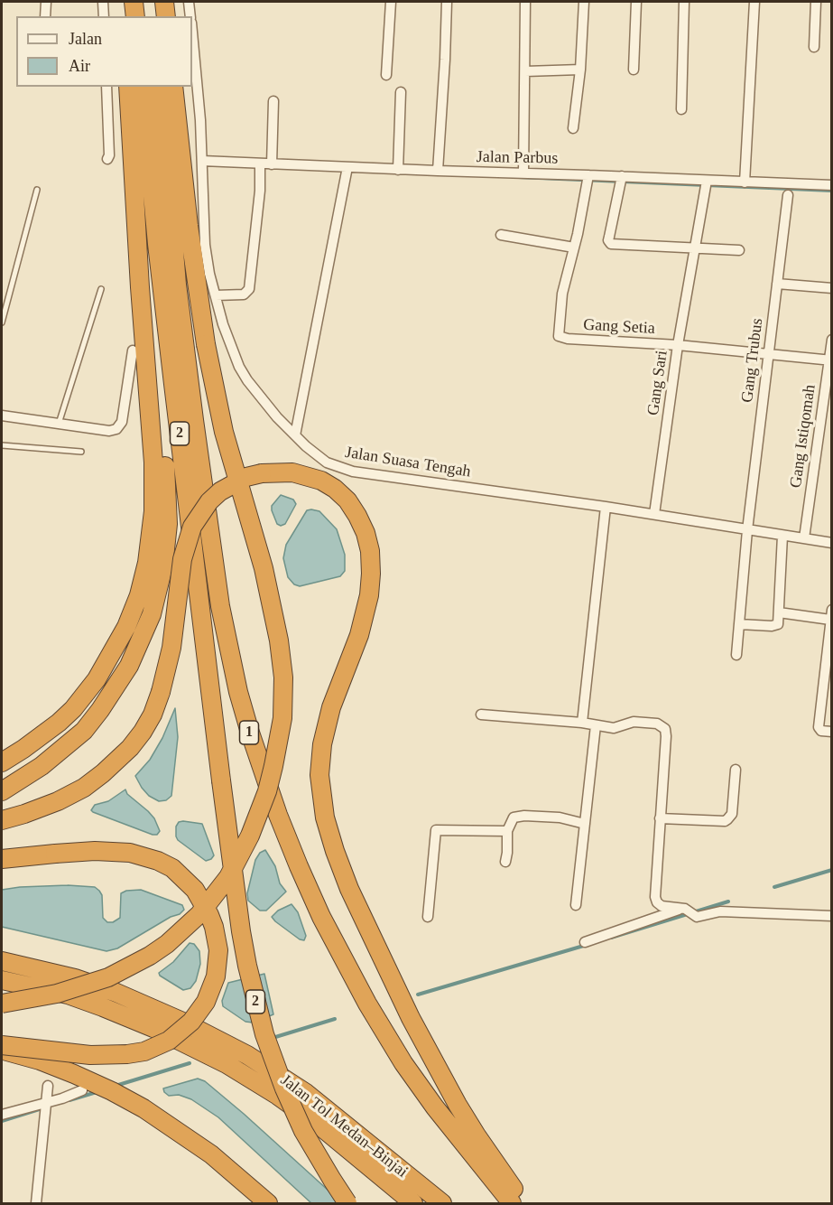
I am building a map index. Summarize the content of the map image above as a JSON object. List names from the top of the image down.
{
  "streets": {
    "highway": ["2", "1", "Jalan Tol Medan–Binjai"],
    "street": [
      "Jalan Parbus",
      "Gang Setia",
      "Gang Trubus",
      "Gang Sari",
      "Gang Istiqomah",
      "Jalan Suasa Tengah"
    ]
  },
  "crossings": [
    ["Jalan Parbus", "Gang Setia"],
    ["Jalan Parbus", "Gang Sari"],
    ["Jalan Parbus", "Jalan Suasa Tengah"],
    ["Gang Setia", "Gang Trubus"],
    ["Gang Setia", "Gang Sari"],
    ["Gang Setia", "Gang Istiqomah"],
    ["Gang Trubus", "Jalan Suasa Tengah"],
    ["Gang Sari", "Jalan Suasa Tengah"],
    ["Gang Istiqomah", "Jalan Suasa Tengah"]
  ],
  "legend": ["Jalan", "Air"]
}
